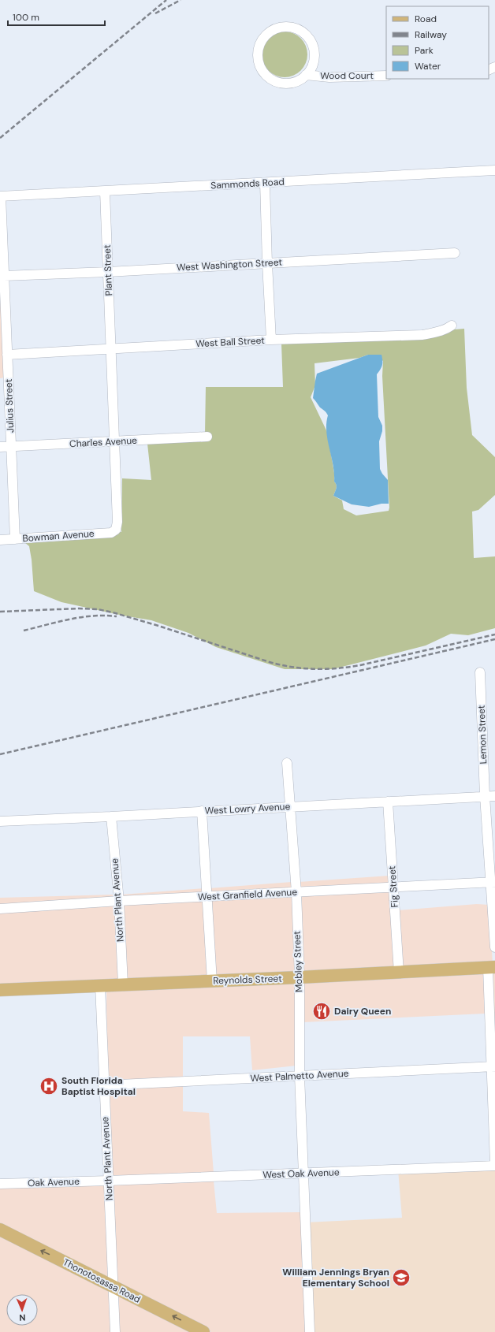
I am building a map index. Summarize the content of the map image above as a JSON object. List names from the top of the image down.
{
  "streets": {
    "main road": ["Reynolds Street", "Thonotosassa Road"],
    "street": [
      "Wood Court",
      "Sammonds Road",
      "West Washington Street",
      "Plant Street",
      "West Ball Street",
      "Julius Street",
      "Charles Avenue",
      "Bowman Avenue",
      "Lemon Street",
      "West Lowry Avenue",
      "Fig Street",
      "West Granfield Avenue",
      "North Plant Avenue",
      "Mobley Street",
      "West Palmetto Avenue",
      "West Oak Avenue",
      "Oak Avenue"
    ]
  },
  "crossings": [
    ["Sammonds Road", "Plant Street"],
    ["Sammonds Road", "Julius Street"],
    ["West Washington Street", "Plant Street"],
    ["West Washington Street", "Julius Street"],
    ["Plant Street", "West Ball Street"],
    ["Plant Street", "Charles Avenue"],
    ["Plant Street", "Bowman Avenue"],
    ["West Ball Street", "Julius Street"],
    ["Julius Street", "Charles Avenue"],
    ["Julius Street", "Bowman Avenue"],
    ["Lemon Street", "West Lowry Avenue"],
    ["Lemon Street", "West Granfield Avenue"],
    ["West Lowry Avenue", "Fig Street"],
    ["West Lowry Avenue", "North Plant Avenue"],
    ["West Lowry Avenue", "Mobley Street"],
    ["Fig Street", "West Granfield Avenue"],
    ["Fig Street", "Reynolds Street"],
    ["West Granfield Avenue", "North Plant Avenue"],
    ["West Granfield Avenue", "Mobley Street"],
    ["North Plant Avenue", "Reynolds Street"],
    ["North Plant Avenue", "West Palmetto Avenue"],
    ["North Plant Avenue", "West Oak Avenue"],
    ["North Plant Avenue", "Oak Avenue"],
    ["North Plant Avenue", "Thonotosassa Road"],
    ["Mobley Street", "Reynolds Street"],
    ["Mobley Street", "West Palmetto Avenue"],
    ["Mobley Street", "West Oak Avenue"],
    ["West Oak Avenue", "Oak Avenue"]
  ],
  "one_way": ["Thonotosassa Road"],
  "places": {
    "restaurant": ["Dairy Queen"],
    "hospital": ["South Florida Baptist Hospital"],
    "school or university": ["William Jennings Bryan Elementary School"]
  },
  "legend": [
    "Road",
    "Railway",
    "Park",
    "Water"
  ],
  "scale_bar": "100 m",
  "north": "bottom"
}
